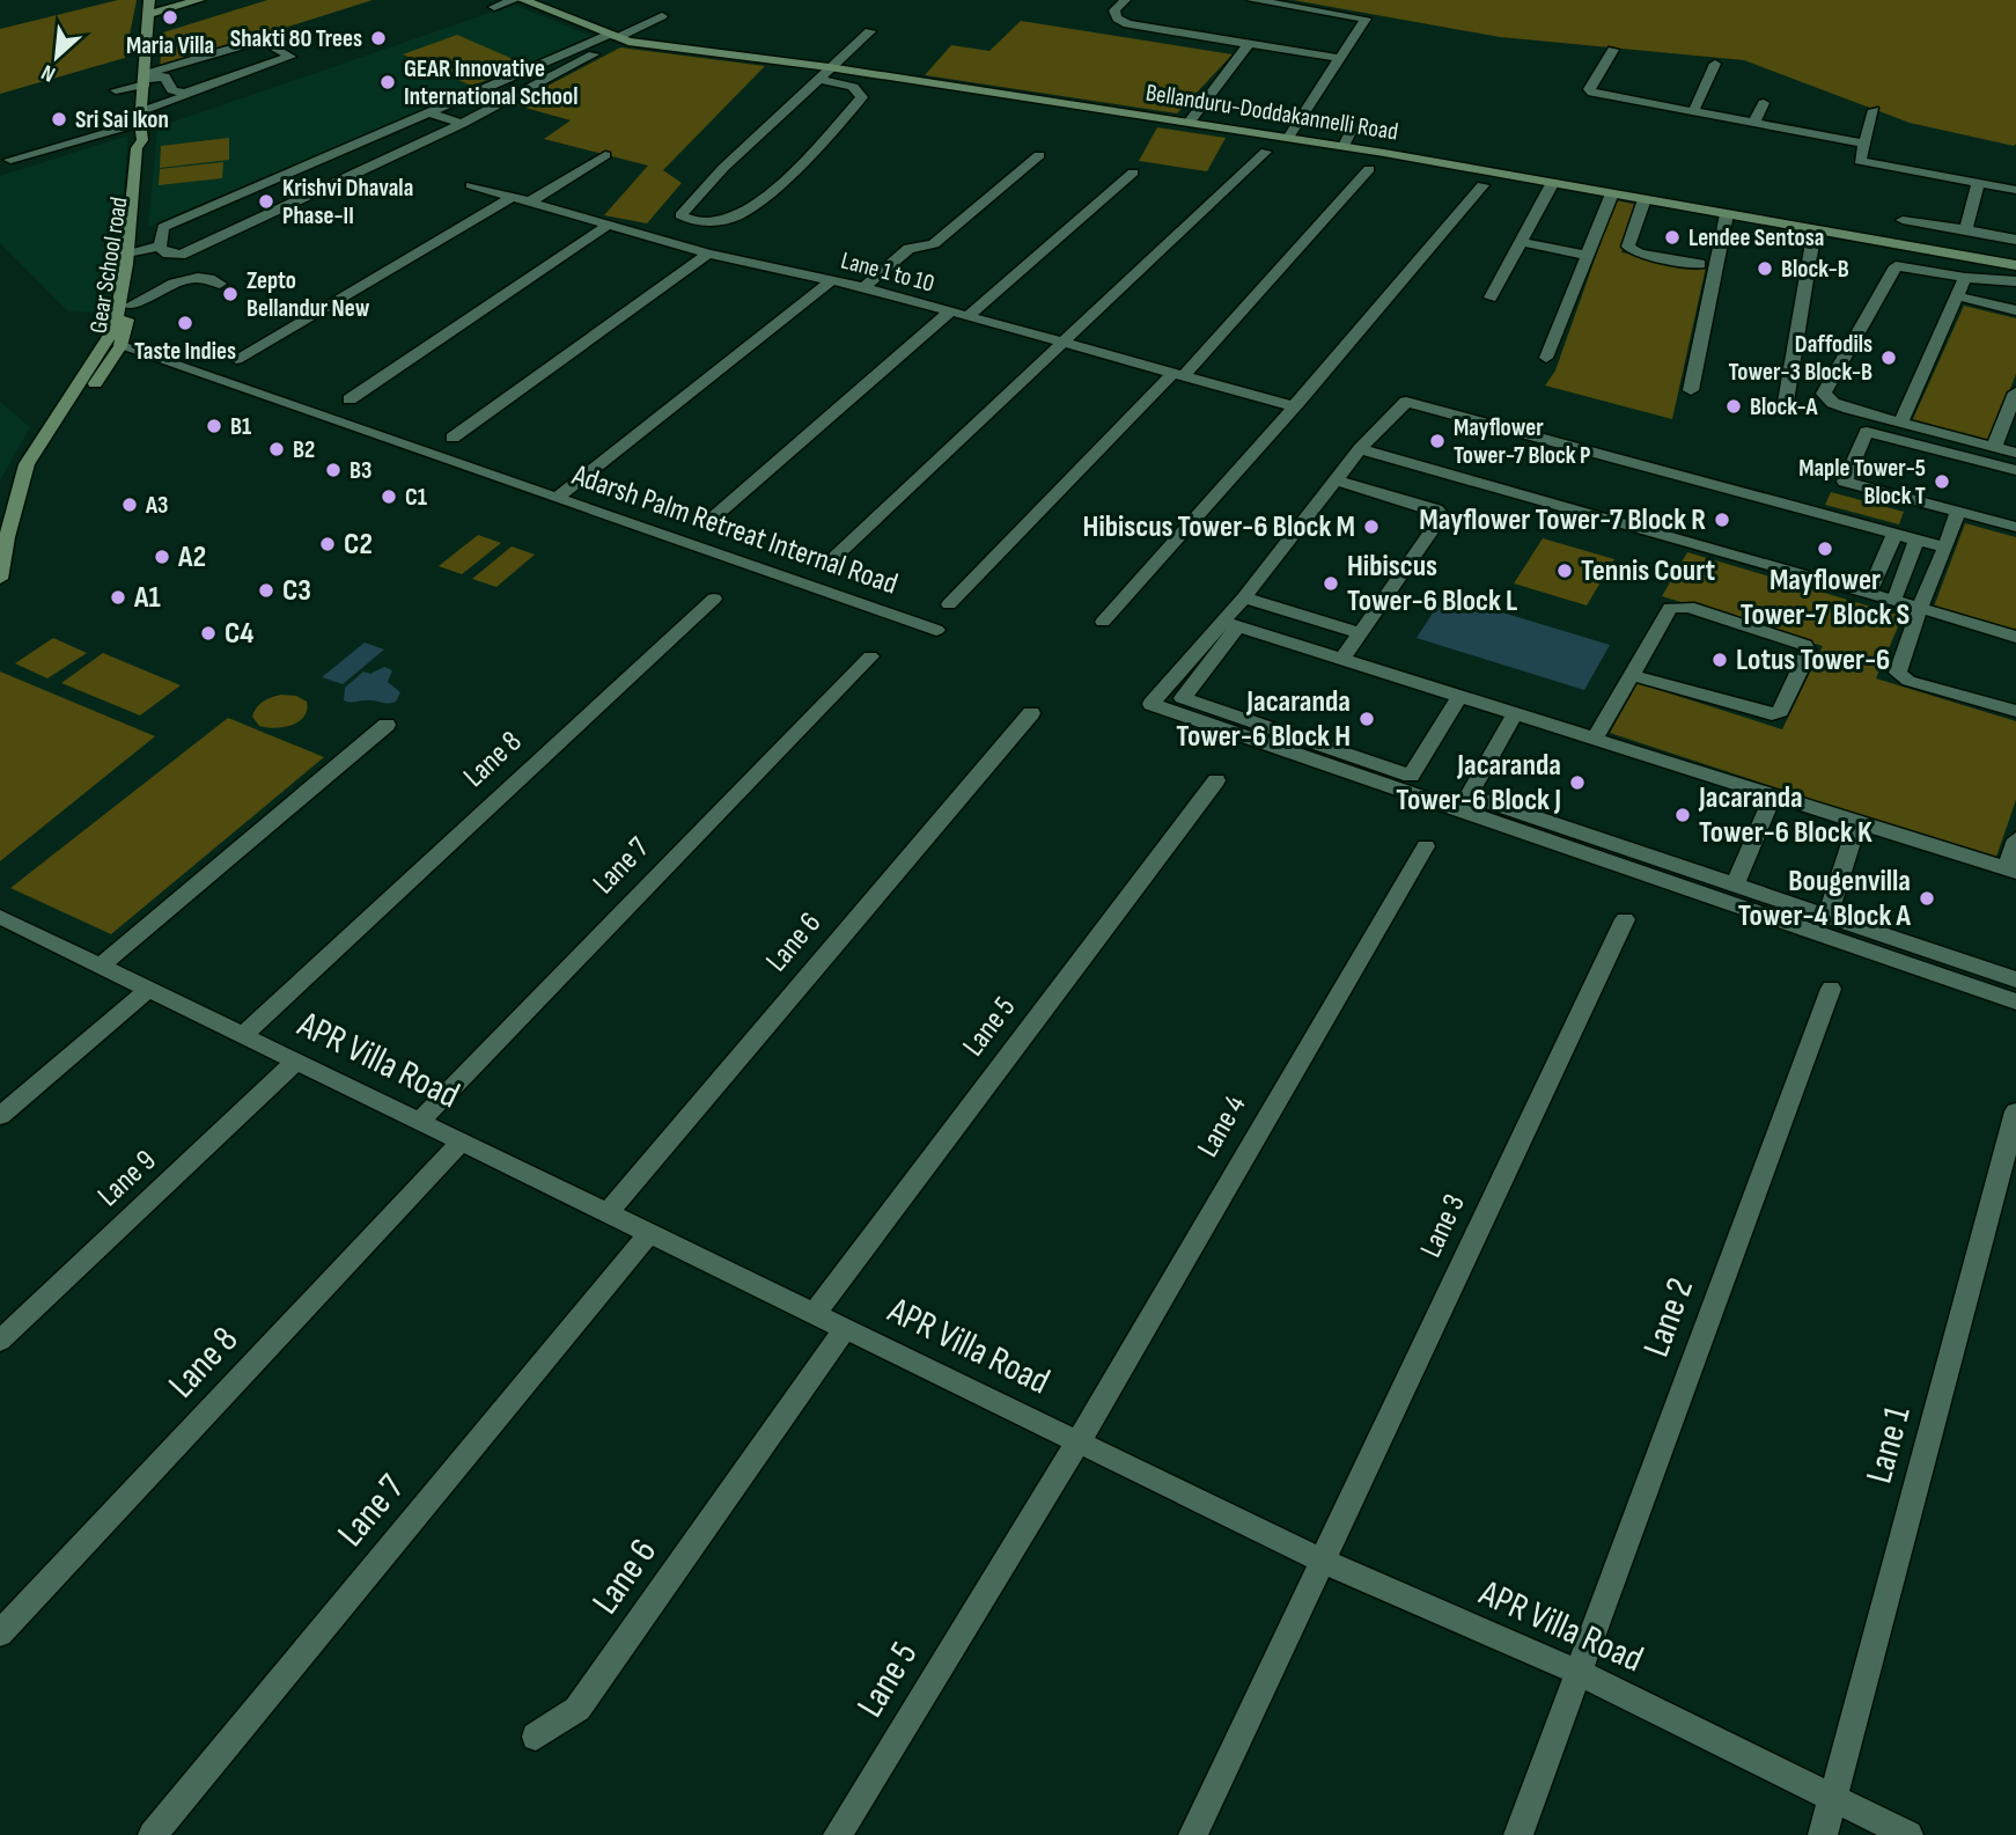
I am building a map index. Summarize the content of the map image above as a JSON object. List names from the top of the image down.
{
  "streets": {
    "street": [
      "Bellanduru-Doddakannelli Road",
      "Gear School road",
      "Lane 1 to 10",
      "Adarsh Palm Retreat Internal Road",
      "Lane 8",
      "Lane 7",
      "Lane 6",
      "Lane 5",
      "APR Villa Road",
      "Lane 4",
      "Lane 9",
      "Lane 3",
      "Lane 2",
      "Lane 1"
    ]
  },
  "crossings": [
    ["Gear School road", "Adarsh Palm Retreat Internal Road"],
    ["Lane 8", "APR Villa Road"],
    ["Lane 7", "APR Villa Road"],
    ["Lane 6", "APR Villa Road"],
    ["Lane 5", "APR Villa Road"],
    ["Lane 5", "Lane 4"],
    ["APR Villa Road", "Lane 4"],
    ["APR Villa Road", "Lane 9"],
    ["APR Villa Road", "Lane 3"],
    ["APR Villa Road", "Lane 2"],
    ["APR Villa Road", "Lane 1"]
  ],
  "places": [
    "Maria Villa",
    "Shakti 80 Trees",
    "GEAR Innovative International School",
    "Sri Sai Ikon",
    "Krishvi Dhavala Phase-II",
    "Lendee Sentosa",
    "Block-B",
    "Zepto Bellandur New",
    "Taste Indies",
    "Daffodils Tower-3 Block-B",
    "Block-A",
    "B1",
    "Mayflower Tower-7 Block P",
    "B2",
    "B3",
    "Maple Tower-5 Block T",
    "C1",
    "A3",
    "Mayflower Tower-7 Block R",
    "Hibiscus Tower-6 Block M",
    "C2",
    "Mayflower Tower-7 Block S",
    "A2",
    "Tennis Court",
    "Hibiscus Tower-6 Block L",
    "C3",
    "A1",
    "C4",
    "Lotus Tower-6",
    "Jacaranda Tower-6 Block H",
    "Jacaranda Tower-6 Block J",
    "Jacaranda Tower-6 Block K",
    "Bougenvilla Tower-4 Block A"
  ],
  "north": "bottom left"
}
